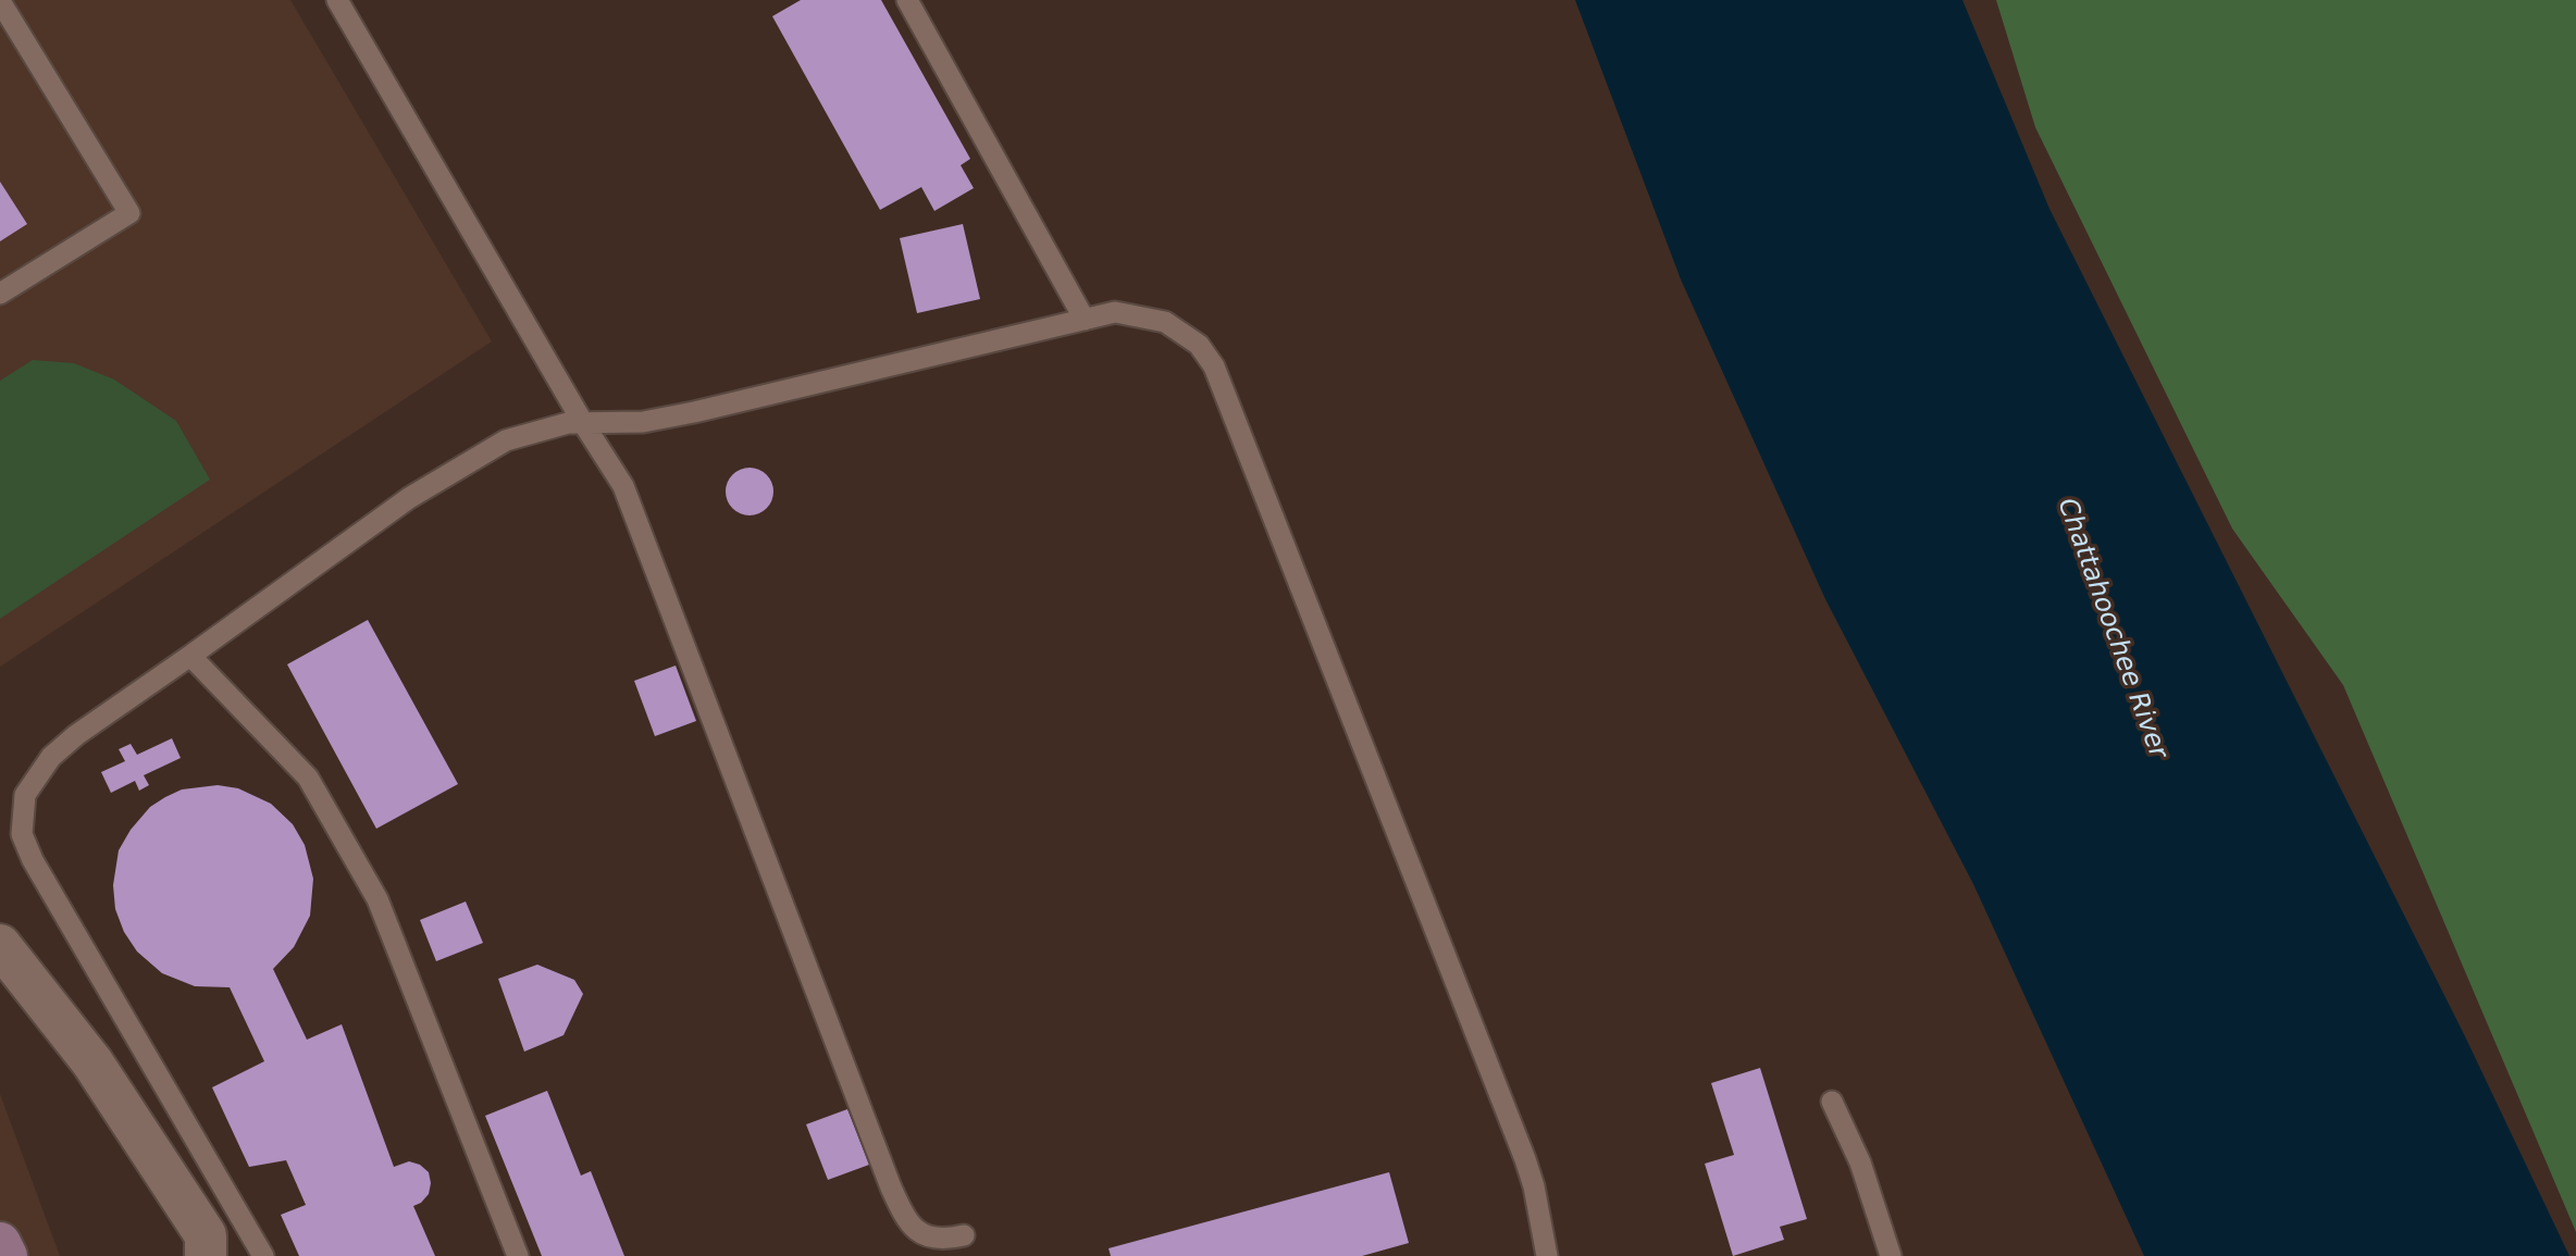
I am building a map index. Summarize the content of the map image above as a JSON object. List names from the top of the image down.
{
  "water": ["Chattahoochee River"]
}
